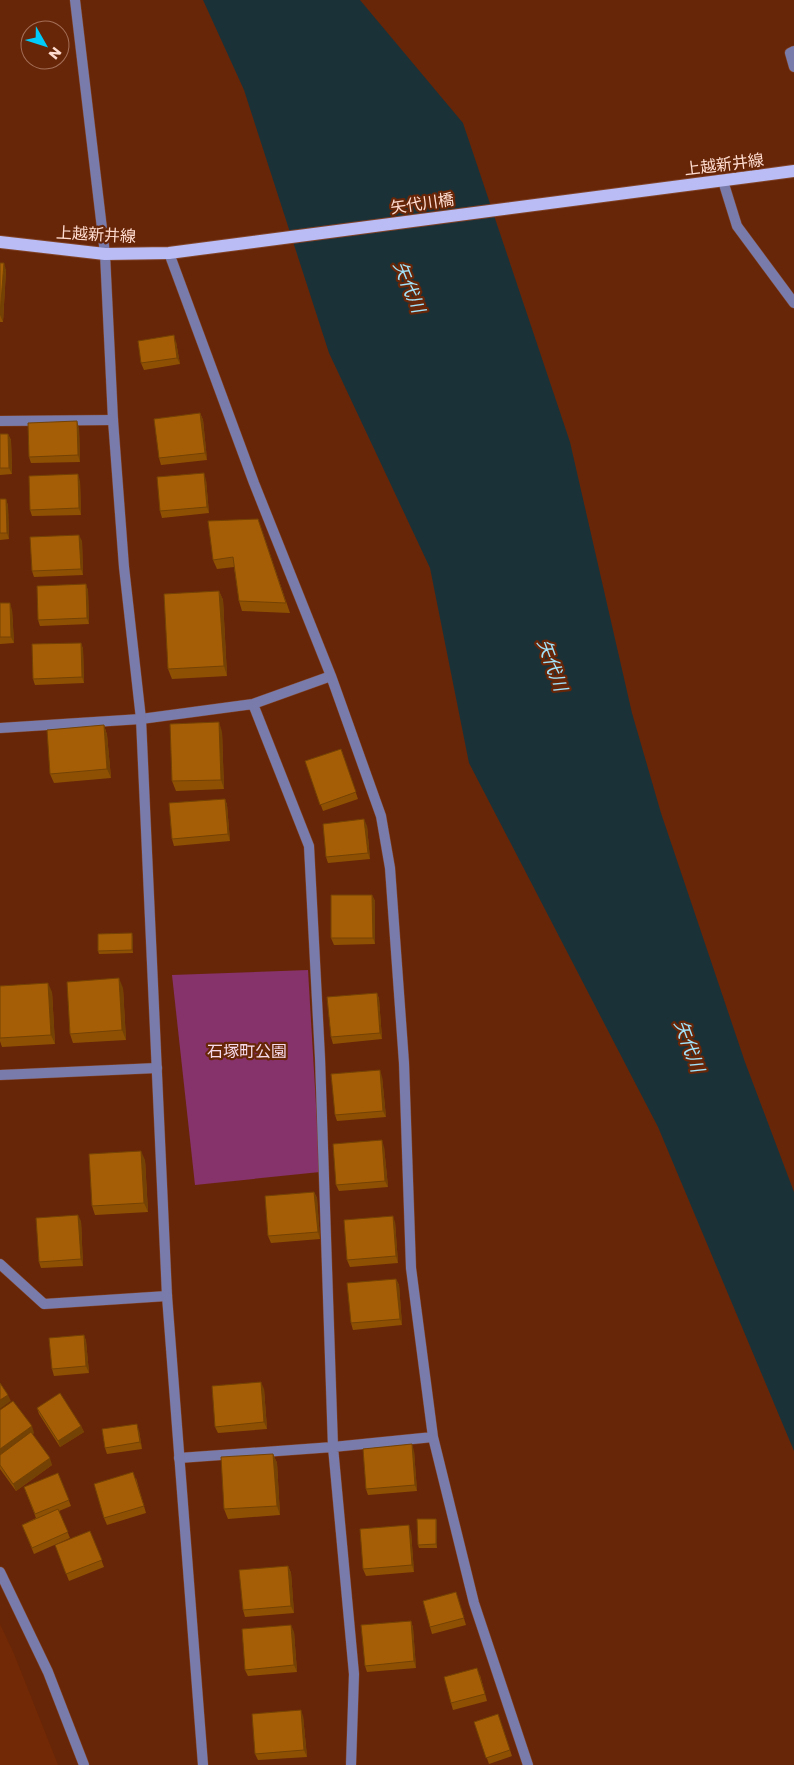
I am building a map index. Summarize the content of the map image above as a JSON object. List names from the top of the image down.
{
  "streets": {
    "main road": ["上越新井線", "矢代川橋"]
  },
  "crossings": [
    ["上越新井線", "矢代川橋"]
  ],
  "water": ["矢代川"],
  "parks": ["石塚町公園"],
  "north": "bottom right"
}
